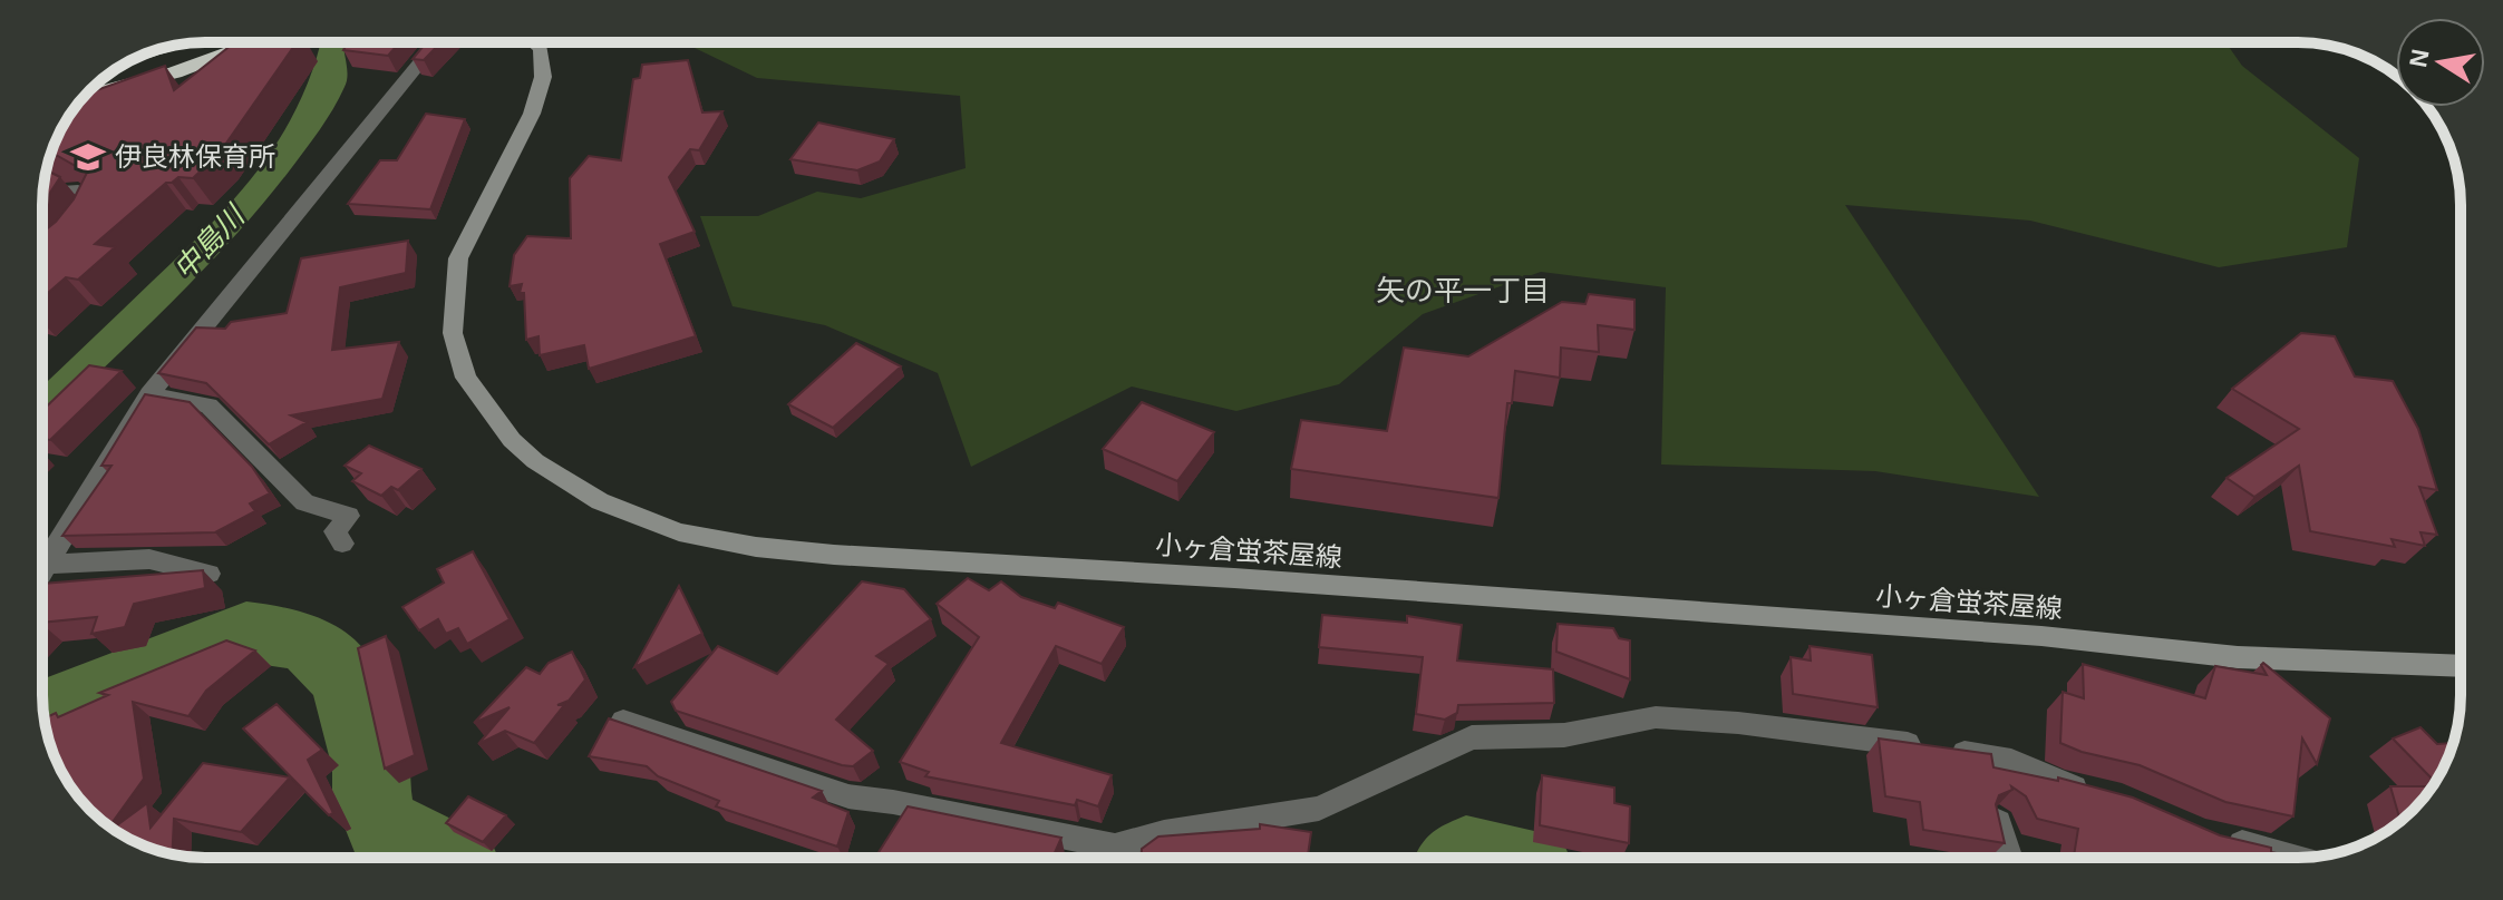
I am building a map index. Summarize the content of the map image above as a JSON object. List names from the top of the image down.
{
  "streets": {
    "street": ["小ヶ倉蛍茶屋線"]
  },
  "districts": ["矢の平一丁目"],
  "water": ["中島川"],
  "places": {
    "school or university": ["伊良林保育所"]
  },
  "north": "left"
}
